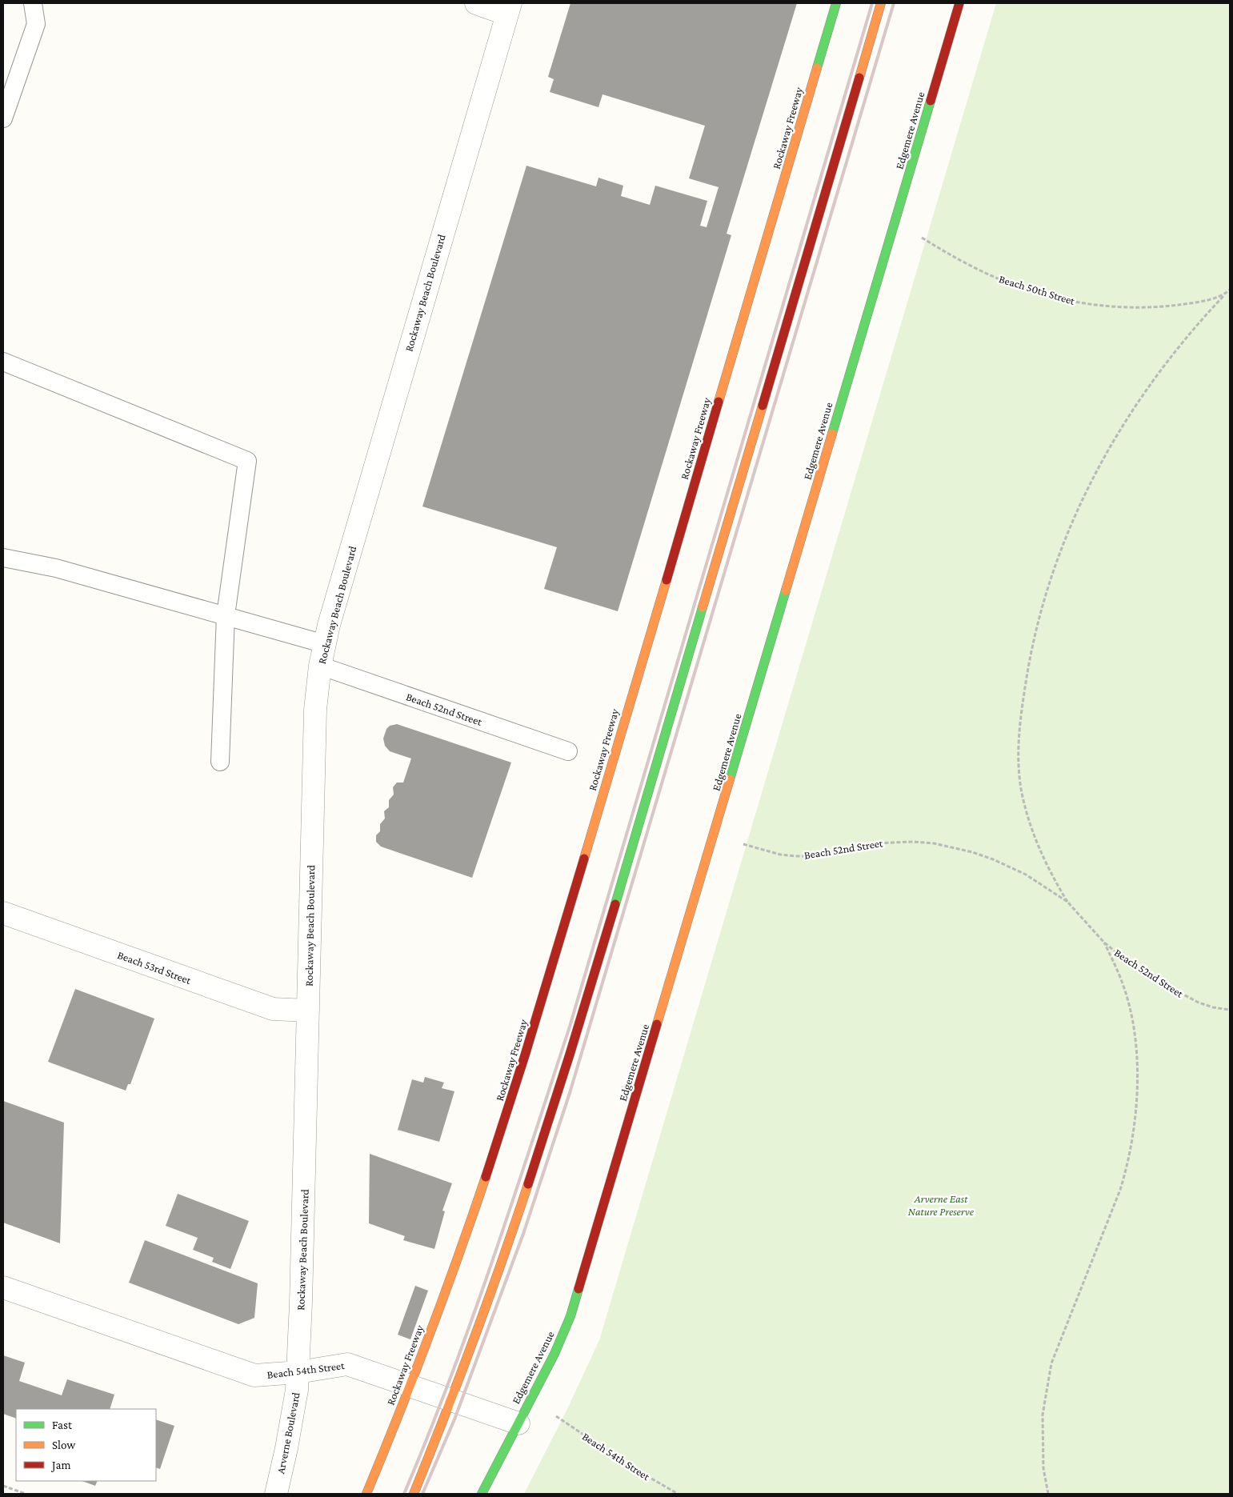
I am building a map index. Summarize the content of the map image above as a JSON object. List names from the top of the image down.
{
  "streets": {
    "street": [
      "Rockaway Freeway",
      "Edgemere Avenue",
      "Rockaway Beach Boulevard",
      "Beach 53rd Street",
      "Beach 54th Street",
      "Arverne Boulevard"
    ],
    "lane": ["Beach 52nd Street"],
    "path": ["Beach 50th Street"]
  },
  "crossings": [
    ["Rockaway Freeway", "Beach 54th Street"],
    ["Edgemere Avenue", "Beach 54th Street"],
    ["Rockaway Beach Boulevard", "Beach 52nd Street"],
    ["Rockaway Beach Boulevard", "Beach 53rd Street"],
    ["Rockaway Beach Boulevard", "Beach 54th Street"],
    ["Rockaway Beach Boulevard", "Arverne Boulevard"],
    ["Beach 54th Street", "Arverne Boulevard"]
  ],
  "parks": ["Arverne East Nature Preserve"],
  "legend": ["Fast", "Slow", "Jam"]
}
